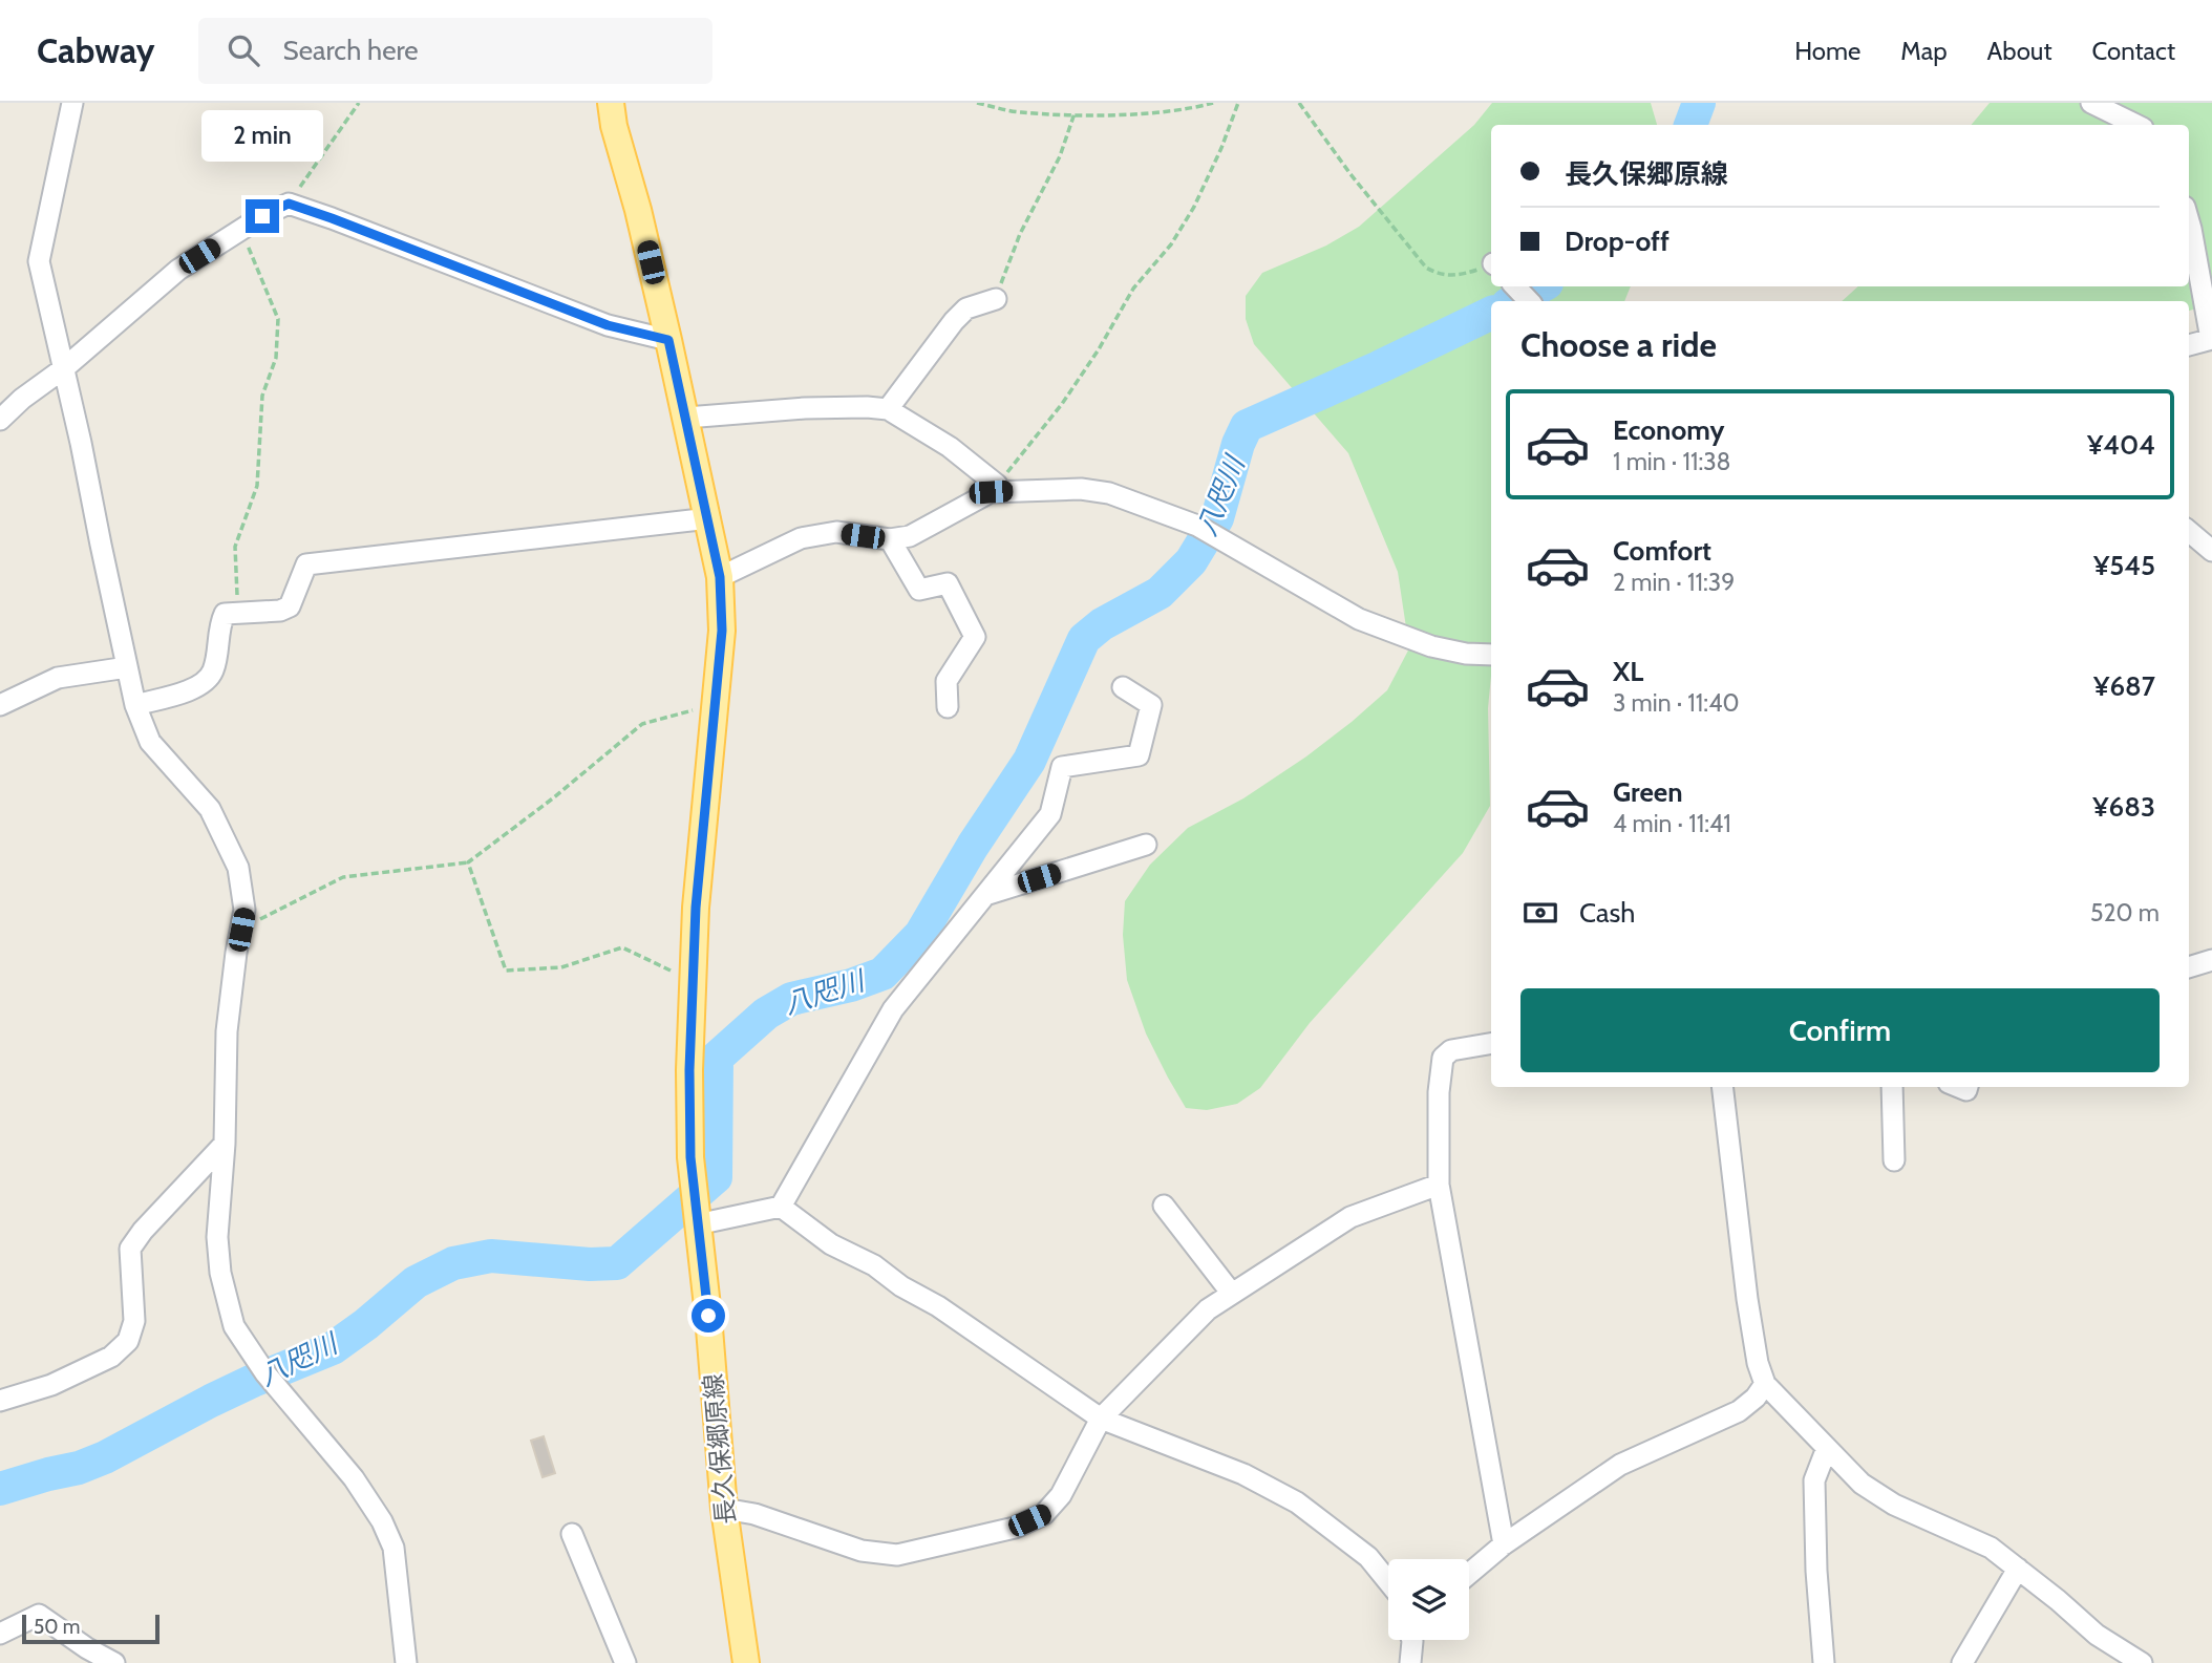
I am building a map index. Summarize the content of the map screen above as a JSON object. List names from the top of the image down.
{
  "streets": {
    "main road": ["長久保郷原線"]
  },
  "water": ["八咫川"],
  "scale_bar": "50 m",
  "page": {
    "header": "Cabway",
    "search": "Search here",
    "nav": [
      "Home",
      "Map",
      "About",
      "Contact"
    ],
    "bubble": "2 min",
    "banner": ["長久保郷原線", "Drop-off"],
    "heading": "Choose a ride",
    "list": [
      {
        "name": "Economy",
        "note": "1 min · 11:38",
        "value": "¥404"
      },
      {
        "name": "Comfort",
        "note": "2 min · 11:39",
        "value": "¥545"
      },
      {
        "name": "XL",
        "note": "3 min · 11:40",
        "value": "¥687"
      },
      {
        "name": "Green",
        "note": "4 min · 11:41",
        "value": "¥683"
      }
    ],
    "pay": ["Cash", "520 m"],
    "buttons": "Confirm",
    "scale": "50 m"
  }
}
